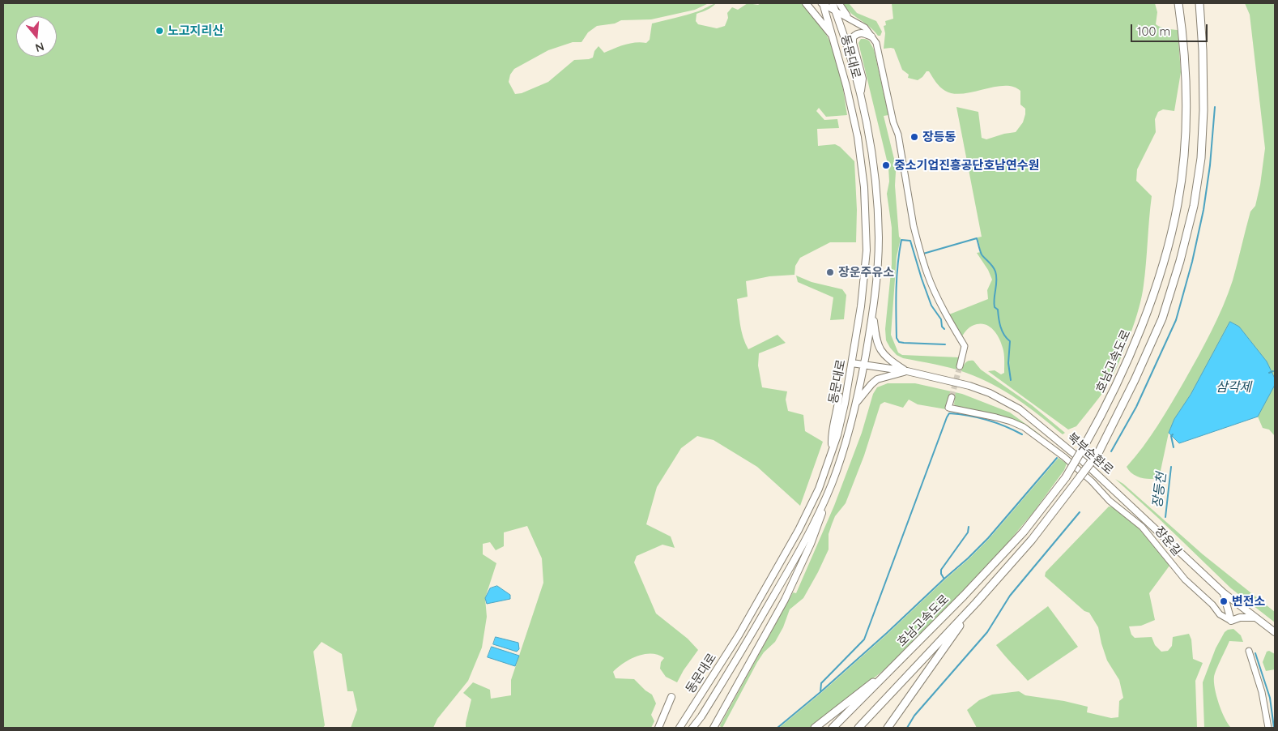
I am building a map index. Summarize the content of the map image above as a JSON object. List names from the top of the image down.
{
  "streets": {
    "highway": ["호남고속도로"],
    "main road": ["동문대로", "북부순환로"],
    "street": ["장운길"]
  },
  "crossings": [
    ["동문대로", "북부순환로"]
  ],
  "water": ["삼각제", "장등천"],
  "places": [
    "노고지리산",
    "장등동",
    "중소기업진흥공단호남연수원",
    "장운주유소",
    "변전소"
  ],
  "scale_bar": "100 m",
  "north": "bottom"
}
